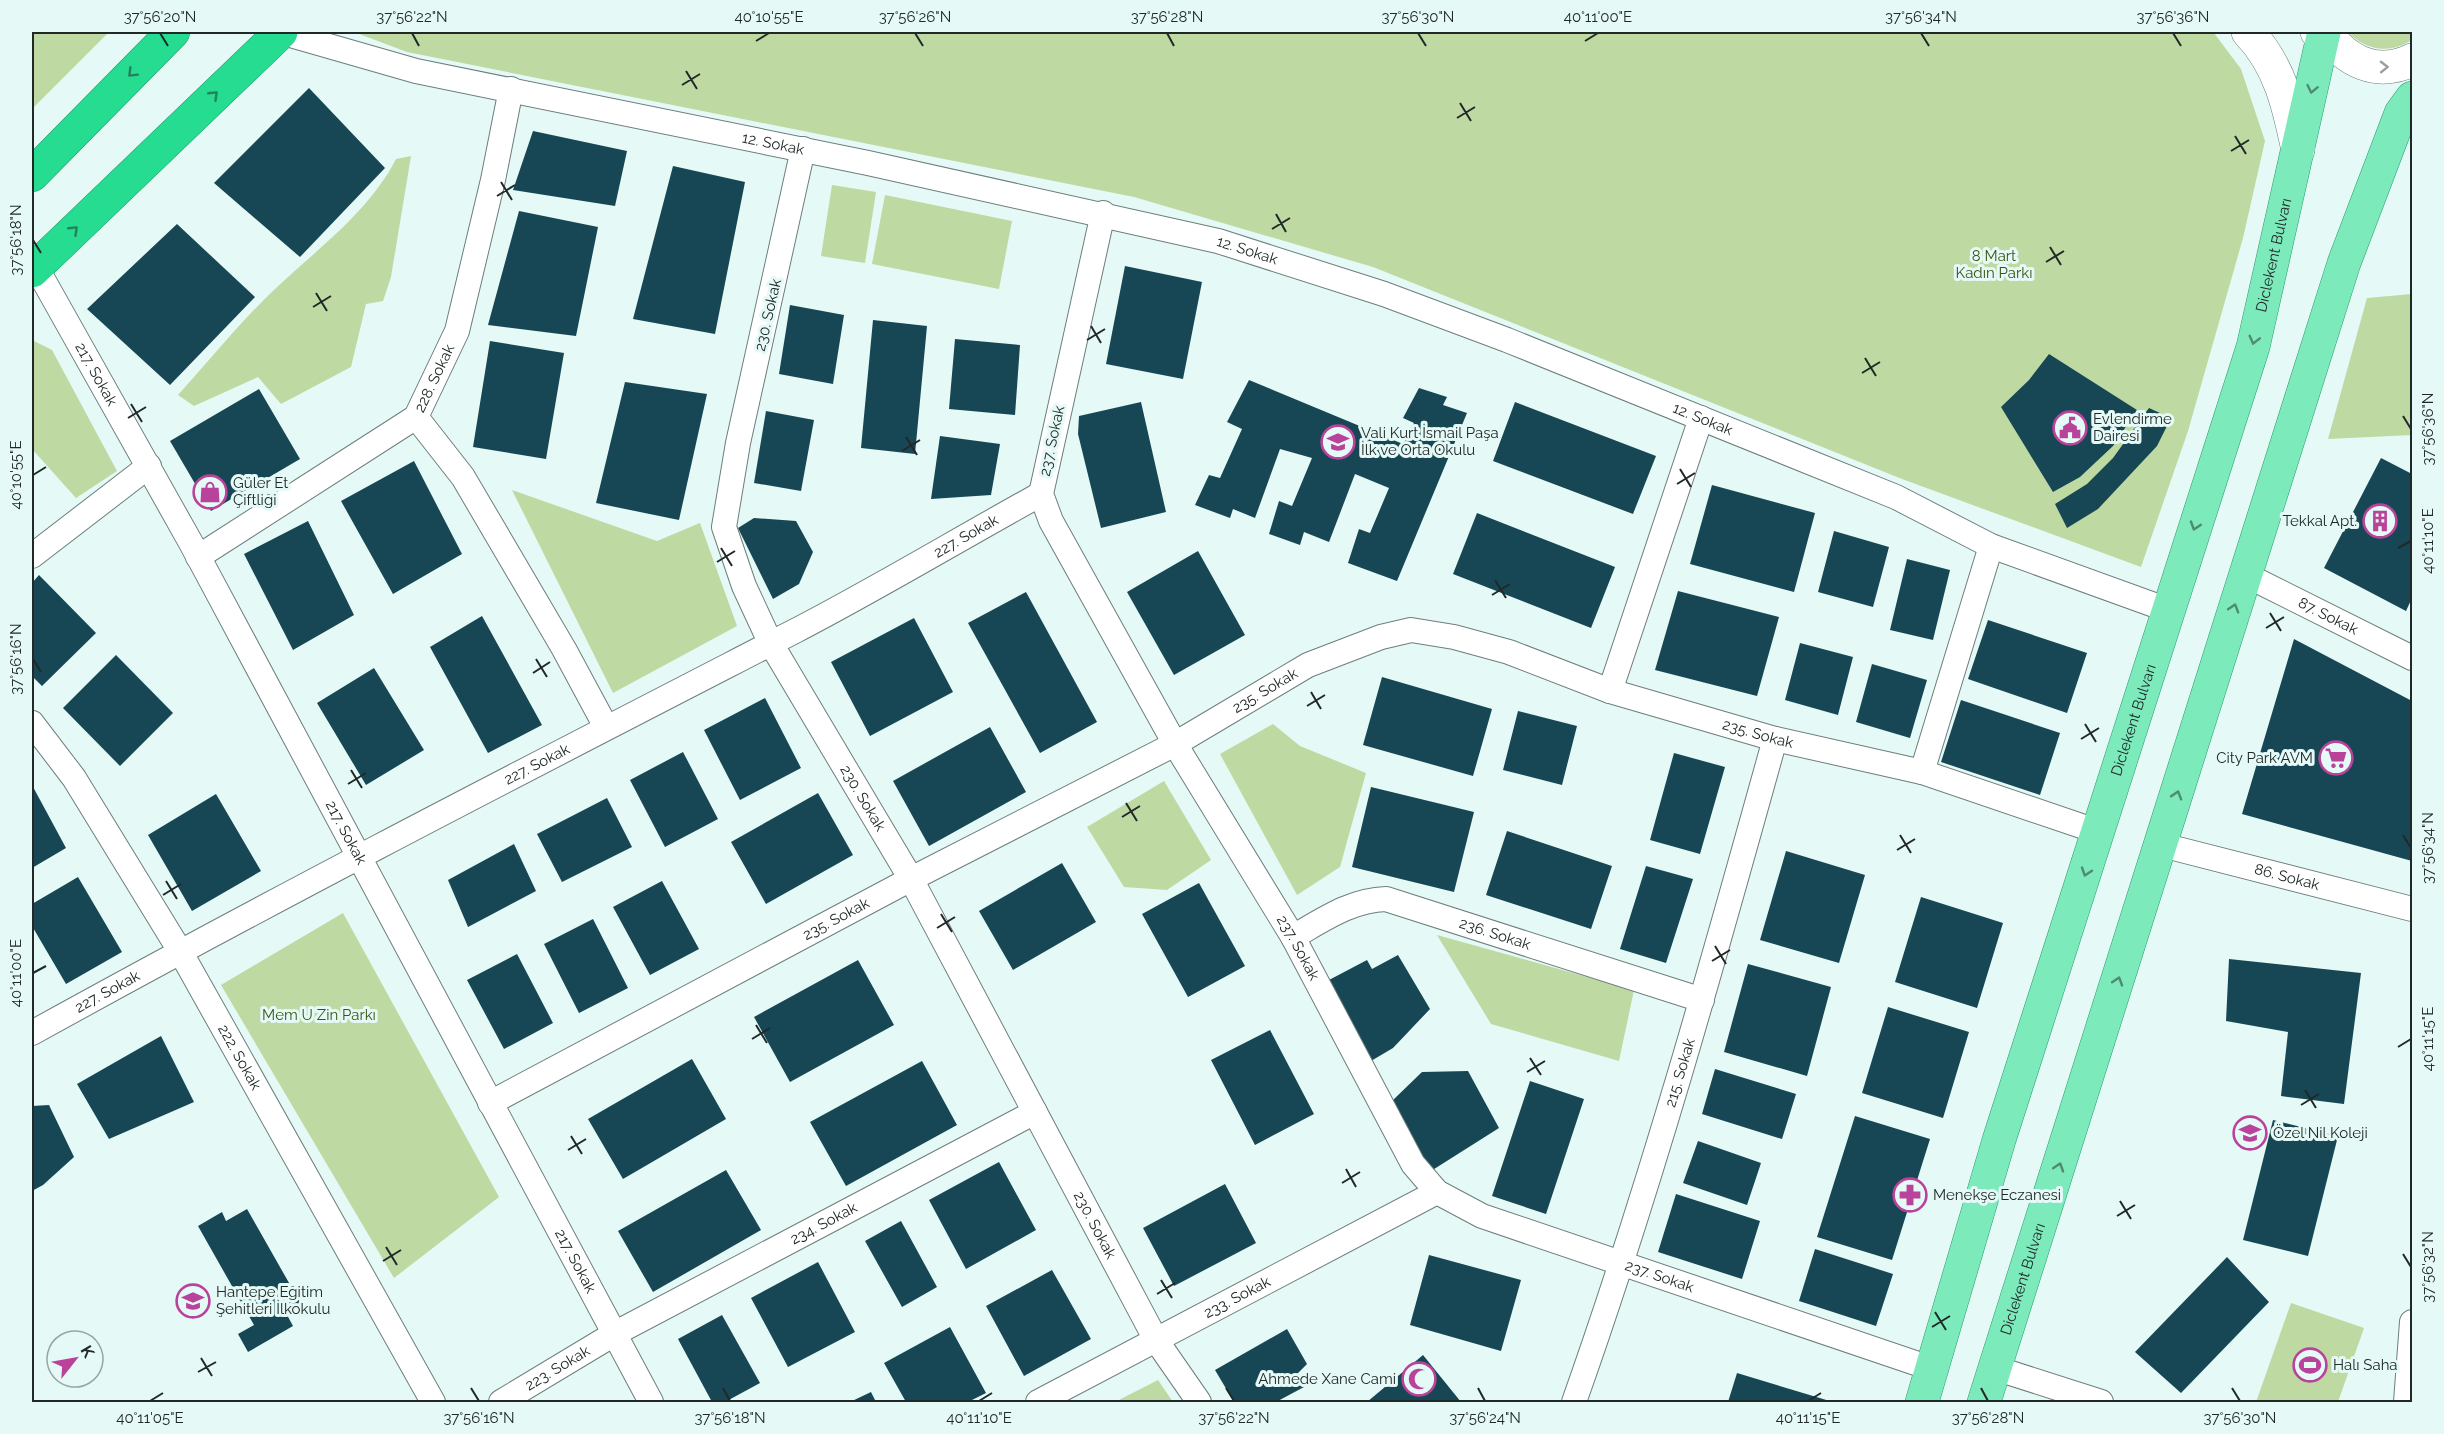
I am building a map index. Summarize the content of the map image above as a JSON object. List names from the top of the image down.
{
  "streets": {
    "main road": ["Diclekent Bulvarı"],
    "street": [
      "12. Sokak",
      "230. Sokak",
      "217. Sokak",
      "228. Sokak",
      "237. Sokak",
      "227. Sokak",
      "87. Sokak",
      "235. Sokak",
      "86. Sokak",
      "236. Sokak",
      "222. Sokak",
      "215. Sokak",
      "234. Sokak",
      "233. Sokak",
      "223. Sokak"
    ]
  },
  "crossings": [
    ["12. Sokak", "Diclekent Bulvarı"],
    ["12. Sokak", "230. Sokak"],
    ["12. Sokak", "228. Sokak"],
    ["12. Sokak", "237. Sokak"],
    ["Diclekent Bulvarı", "237. Sokak"],
    ["Diclekent Bulvarı", "87. Sokak"],
    ["Diclekent Bulvarı", "235. Sokak"],
    ["Diclekent Bulvarı", "86. Sokak"],
    ["230. Sokak", "227. Sokak"],
    ["230. Sokak", "235. Sokak"],
    ["230. Sokak", "234. Sokak"],
    ["230. Sokak", "233. Sokak"],
    ["217. Sokak", "228. Sokak"],
    ["217. Sokak", "227. Sokak"],
    ["217. Sokak", "235. Sokak"],
    ["217. Sokak", "234. Sokak"],
    ["217. Sokak", "223. Sokak"],
    ["237. Sokak", "227. Sokak"],
    ["237. Sokak", "235. Sokak"],
    ["237. Sokak", "236. Sokak"],
    ["237. Sokak", "215. Sokak"],
    ["237. Sokak", "233. Sokak"],
    ["227. Sokak", "222. Sokak"],
    ["235. Sokak", "215. Sokak"],
    ["236. Sokak", "215. Sokak"],
    ["234. Sokak", "223. Sokak"]
  ],
  "parks": ["8 Mart Kadın Parkı", "Mem U Zin Parkı"],
  "places": {
    "public building": ["Evlendirme Dairesi"],
    "school or university": ["Vali Kurt İsmail Paşa İlk ve Orta Okulu", "Özel Nil Koleji", "Hantepe Eğitim Şehitleri İlkokulu"],
    "shop": ["Güler Et Çiftliği"],
    "building": ["Tekkal Apt."],
    "supermarket": ["City Park AVM"],
    "pharmacy": ["Menekşe Eczanesi"],
    "sports": ["Halı Saha"],
    "mosque": ["Ahmede Xane Cami"]
  },
  "north": "top right",
  "coordinates": [
    "37°56'20\"N",
    "37°56'22\"N",
    "40°10'55\"E",
    "37°56'26\"N",
    "37°56'28\"N",
    "37°56'30\"N",
    "40°11'00\"E",
    "37°56'34\"N",
    "37°56'36\"N",
    "37°56'18\"N",
    "40°11'10\"E",
    "37°56'16\"N",
    "40°11'15\"E",
    "37°56'32\"N",
    "40°11'05\"E",
    "37°56'24\"N"
  ]
}
